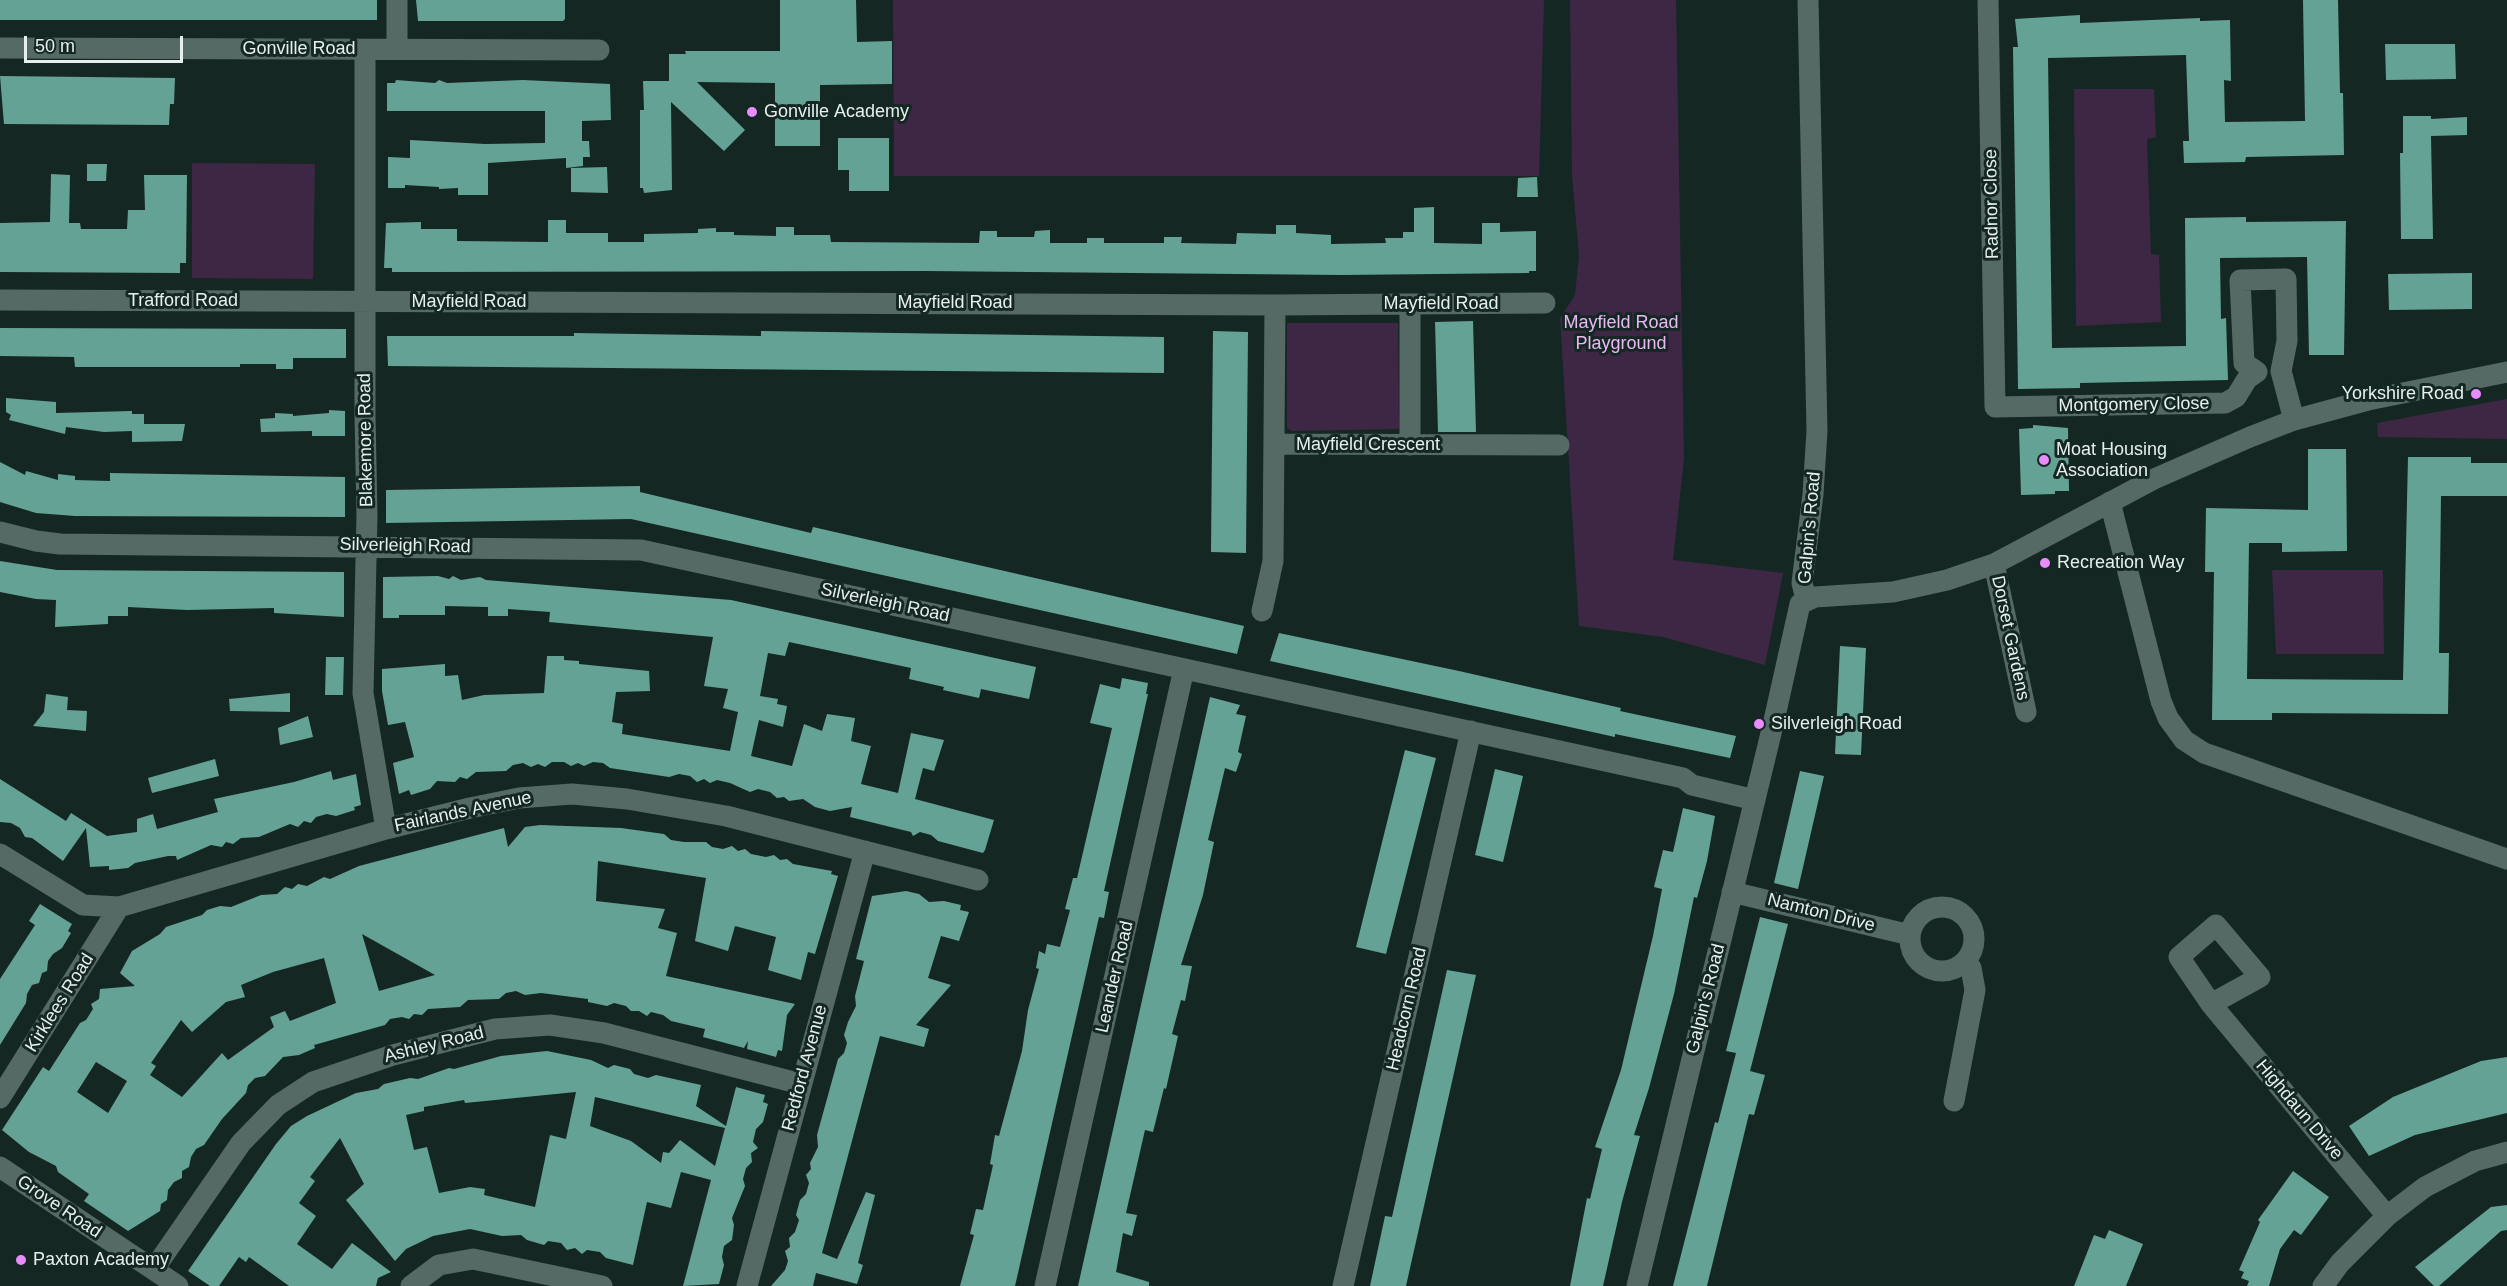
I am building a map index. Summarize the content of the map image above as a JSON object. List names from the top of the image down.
{
  "streets": {
    "street": [
      "Gonville Road",
      "Radnor Close",
      "Trafford Road",
      "Mayfield Road",
      "Montgomery Close",
      "Blakemore Road",
      "Mayfield Crescent",
      "Galpin's Road",
      "Silverleigh Road",
      "Dorset Gardens",
      "Fairlands Avenue",
      "Namton Drive",
      "Leander Road",
      "Kirklees Road",
      "Headcorn Road",
      "Ashley Road",
      "Redford Avenue",
      "Highdaun Drive",
      "Grove Road"
    ]
  },
  "crossings": [
    ["Gonville Road", "Blakemore Road"],
    ["Radnor Close", "Montgomery Close"],
    ["Trafford Road", "Mayfield Road"],
    ["Trafford Road", "Blakemore Road"],
    ["Mayfield Road", "Blakemore Road"],
    ["Blakemore Road", "Silverleigh Road"],
    ["Blakemore Road", "Fairlands Avenue"],
    ["Galpin's Road", "Silverleigh Road"],
    ["Galpin's Road", "Namton Drive"],
    ["Silverleigh Road", "Leander Road"],
    ["Silverleigh Road", "Headcorn Road"],
    ["Fairlands Avenue", "Kirklees Road"],
    ["Fairlands Avenue", "Redford Avenue"],
    ["Ashley Road", "Redford Avenue"],
    ["Ashley Road", "Grove Road"]
  ],
  "parks": ["Mayfield Road Playground"],
  "places": [
    "Gonville Academy",
    "Yorkshire Road",
    "Moat Housing Association",
    "Recreation Way",
    "Silverleigh Road",
    "Paxton Academy"
  ],
  "scale_bar": "50 m"
}
